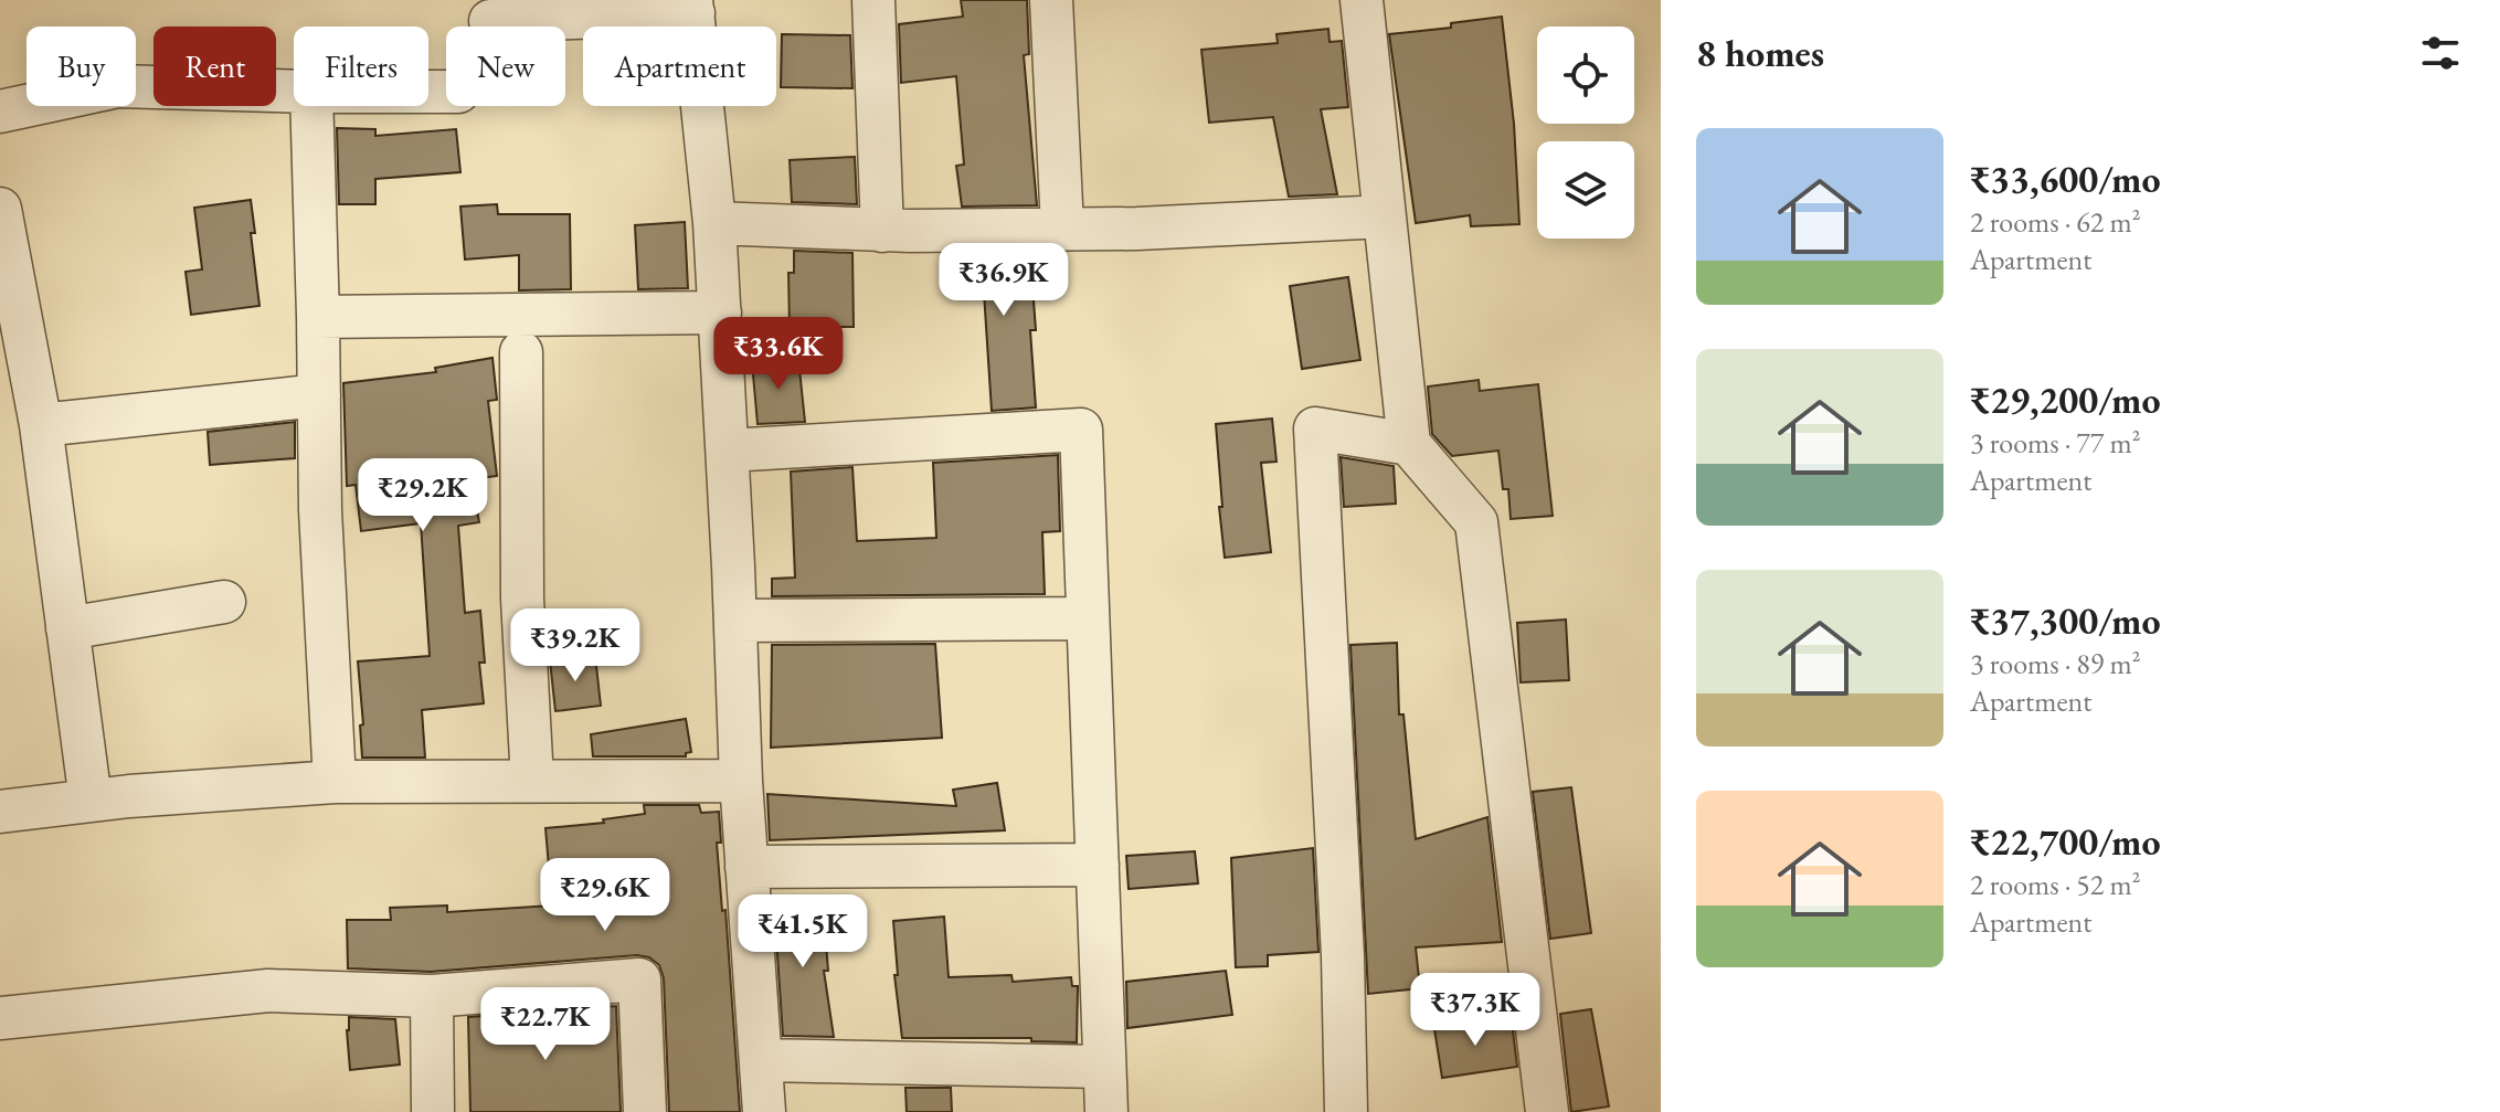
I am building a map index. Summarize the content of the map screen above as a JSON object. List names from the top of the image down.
{
  "page": {
    "heading": "8 homes",
    "chip": [
      "Buy",
      "Rent",
      "Filters",
      "New",
      "Apartment"
    ],
    "list": [
      {
        "name": "₹33,600/mo",
        "note": "2 rooms · 62 m² · Apartment"
      },
      {
        "name": "₹29,200/mo",
        "note": "3 rooms · 77 m² · Apartment"
      },
      {
        "name": "₹37,300/mo",
        "note": "3 rooms · 89 m² · Apartment"
      },
      {
        "name": "₹22,700/mo",
        "note": "2 rooms · 52 m² · Apartment"
      }
    ],
    "price": [
      "₹36.9K",
      "₹33.6K",
      "₹29.2K",
      "₹39.2K",
      "₹29.6K",
      "₹41.5K",
      "₹37.3K",
      "₹22.7K"
    ]
  }
}
